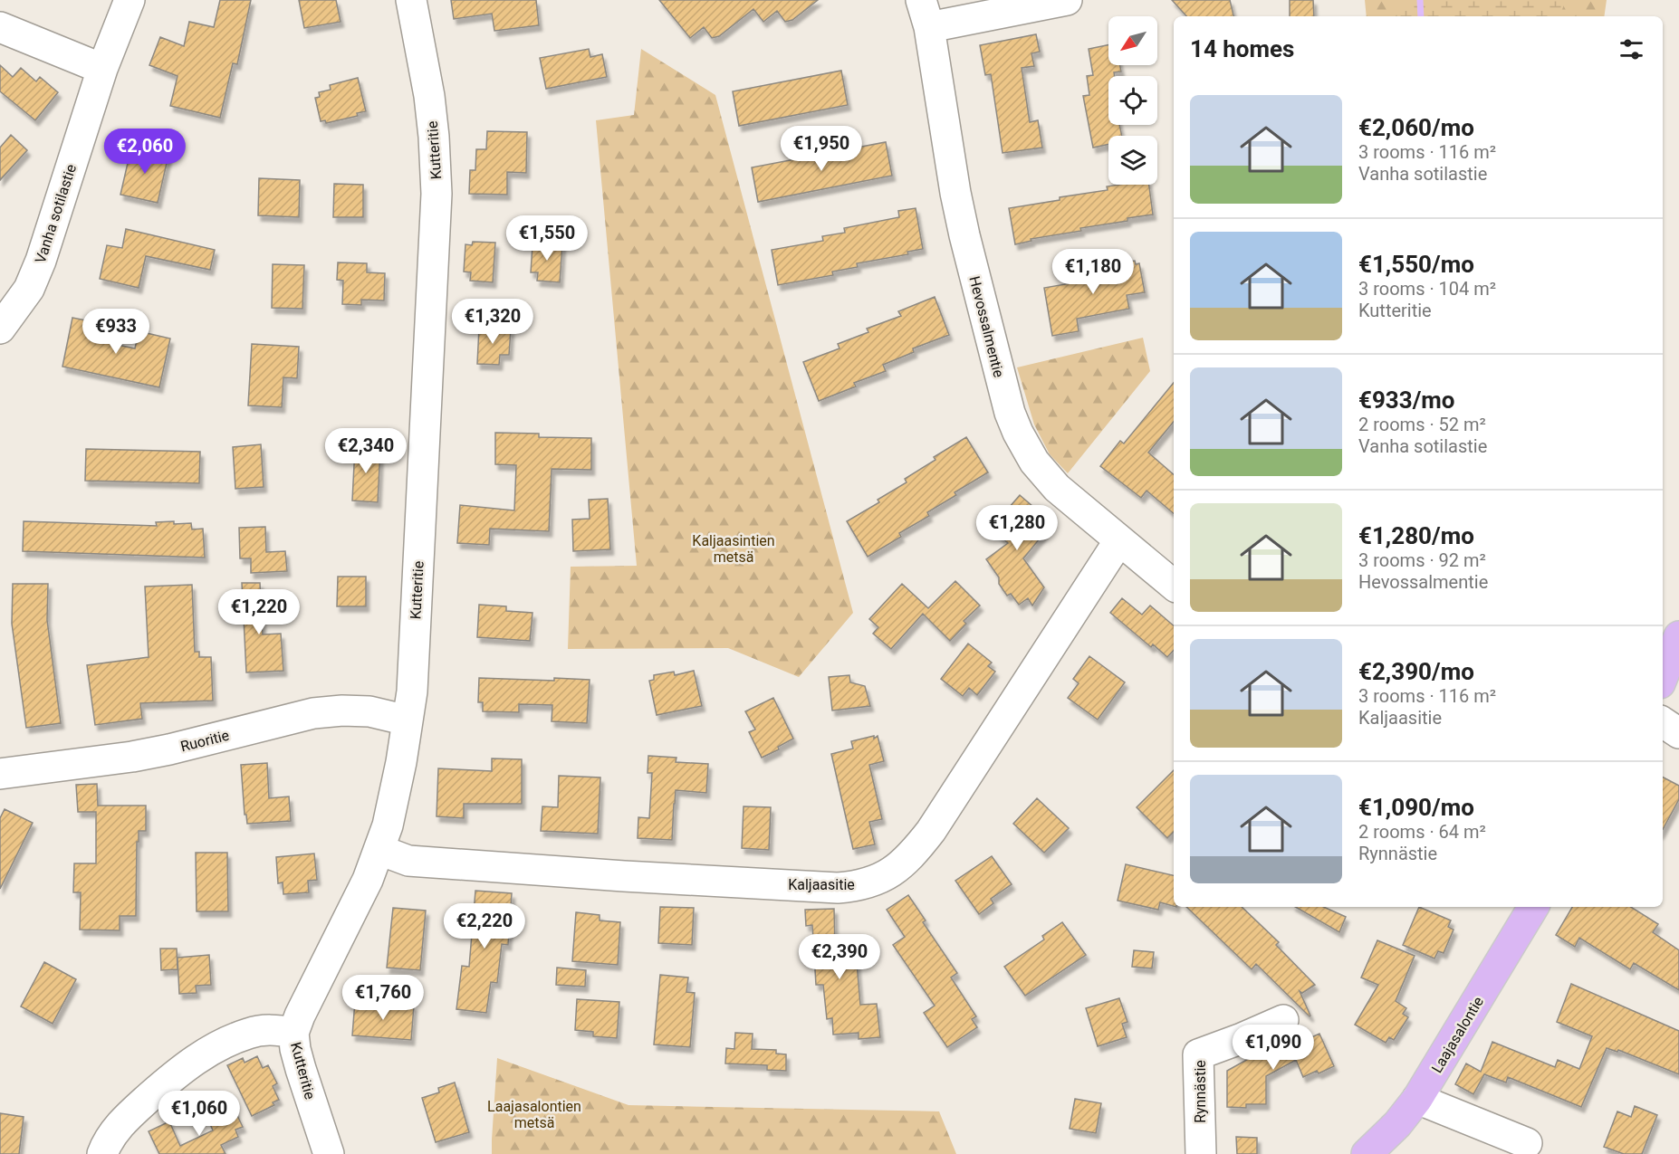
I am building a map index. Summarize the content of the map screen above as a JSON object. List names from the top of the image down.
{
  "streets": {
    "main road": ["Laajasalontie"],
    "street": [
      "Kutteritie",
      "Vanha sotilastie",
      "Hevossalmentie",
      "Ruoritie",
      "Kaljaasitie",
      "Rynnästie"
    ]
  },
  "crossings": [
    ["Kutteritie", "Ruoritie"],
    ["Kutteritie", "Kaljaasitie"],
    ["Hevossalmentie", "Kaljaasitie"]
  ],
  "parks": ["Kaljaasintien metsä", "Laajasalontien metsä"],
  "north": "bottom left",
  "page": {
    "heading": "14 homes",
    "list": [
      {
        "name": "€2,060/mo",
        "note": "3 rooms · 116 m² · Vanha sotilastie"
      },
      {
        "name": "€1,550/mo",
        "note": "3 rooms · 104 m² · Kutteritie"
      },
      {
        "name": "€933/mo",
        "note": "2 rooms · 52 m² · Vanha sotilastie"
      },
      {
        "name": "€1,280/mo",
        "note": "3 rooms · 92 m² · Hevossalmentie"
      },
      {
        "name": "€2,390/mo",
        "note": "3 rooms · 116 m² · Kaljaasitie"
      },
      {
        "name": "€1,090/mo",
        "note": "2 rooms · 64 m² · Rynnästie"
      }
    ],
    "price": [
      "€1,950",
      "€2,060",
      "€1,550",
      "€1,180",
      "€1,320",
      "€933",
      "€2,340",
      "€1,280",
      "€1,220",
      "€2,220",
      "€2,390",
      "€1,760",
      "€1,090",
      "€1,060"
    ]
  }
}
